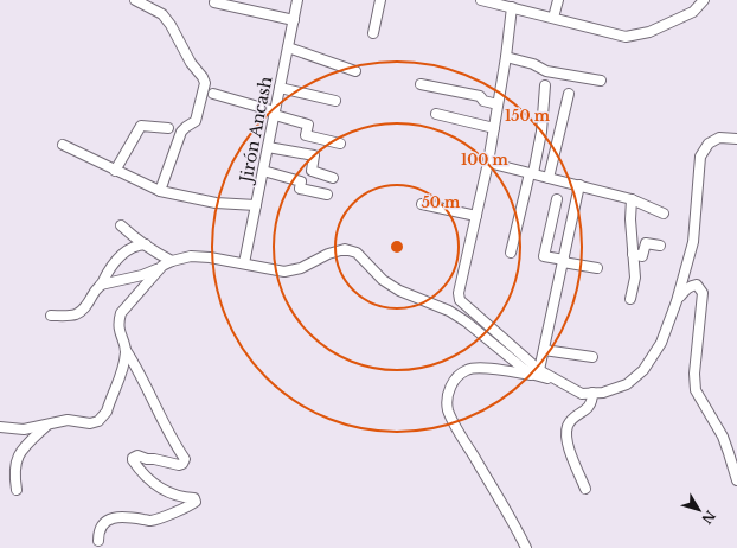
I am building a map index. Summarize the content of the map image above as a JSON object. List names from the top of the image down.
{
  "streets": {
    "street": ["Jirón Ancash"]
  },
  "north": "bottom right",
  "rings": ["150 m", "100 m", "50 m"]
}
